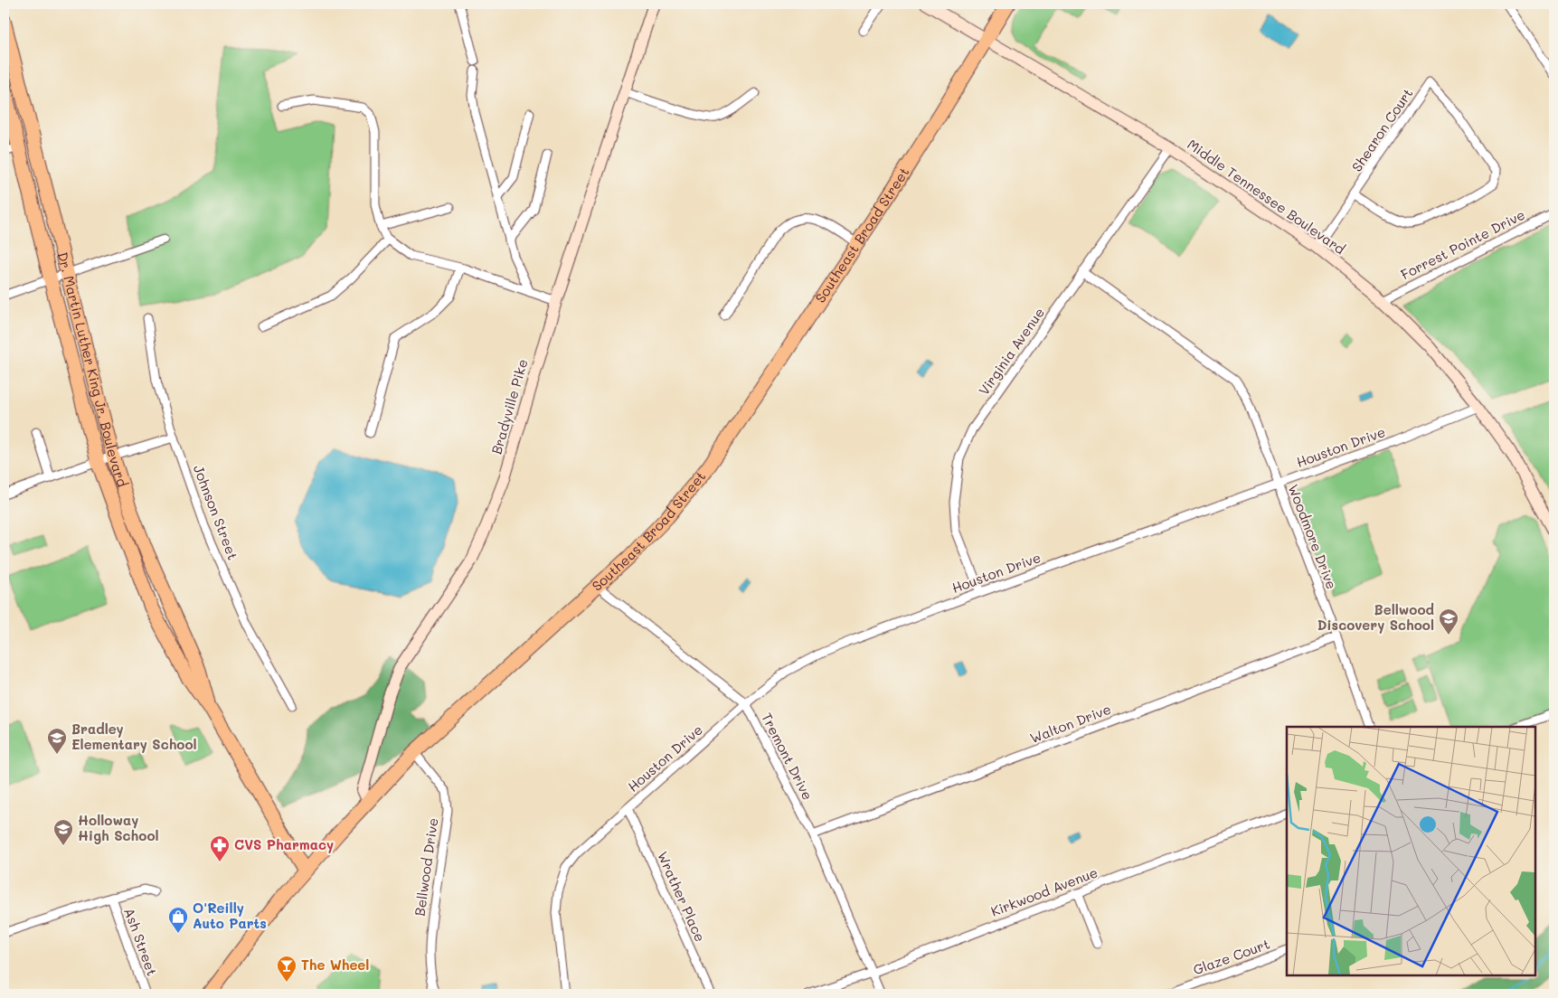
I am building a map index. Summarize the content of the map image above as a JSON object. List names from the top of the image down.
{
  "streets": {
    "main road": [
      "Middle Tennessee Boulevard",
      "Southeast Broad Street",
      "Dr. Martin Luther King Jr. Boulevard",
      "Bradyville Pike"
    ],
    "street": [
      "Shearon Court",
      "Forrest Pointe Drive",
      "Virginia Avenue",
      "Houston Drive",
      "Johnson Street",
      "Woodmore Drive",
      "Walton Drive",
      "Tremont Drive",
      "Bellwood Drive",
      "Kirkwood Avenue",
      "Wrather Place",
      "Ash Street",
      "Glaze Court"
    ]
  },
  "crossings": [
    ["Shearon Court", "Middle Tennessee Boulevard"],
    ["Middle Tennessee Boulevard", "Southeast Broad Street"],
    ["Middle Tennessee Boulevard", "Forrest Pointe Drive"],
    ["Middle Tennessee Boulevard", "Virginia Avenue"],
    ["Middle Tennessee Boulevard", "Houston Drive"],
    ["Southeast Broad Street", "Dr. Martin Luther King Jr. Boulevard"],
    ["Southeast Broad Street", "Bradyville Pike"],
    ["Southeast Broad Street", "Tremont Drive"],
    ["Southeast Broad Street", "Bellwood Drive"],
    ["Virginia Avenue", "Houston Drive"],
    ["Virginia Avenue", "Woodmore Drive"],
    ["Houston Drive", "Woodmore Drive"],
    ["Houston Drive", "Tremont Drive"],
    ["Houston Drive", "Wrather Place"],
    ["Woodmore Drive", "Walton Drive"],
    ["Walton Drive", "Tremont Drive"],
    ["Tremont Drive", "Kirkwood Avenue"]
  ],
  "places": {
    "school or university": ["Bellwood Discovery School", "Bradley Elementary School", "Holloway High School"],
    "pharmacy": ["CVS Pharmacy"],
    "shop": ["O'Reilly Auto Parts"],
    "bar": ["The Wheel"]
  }
}
